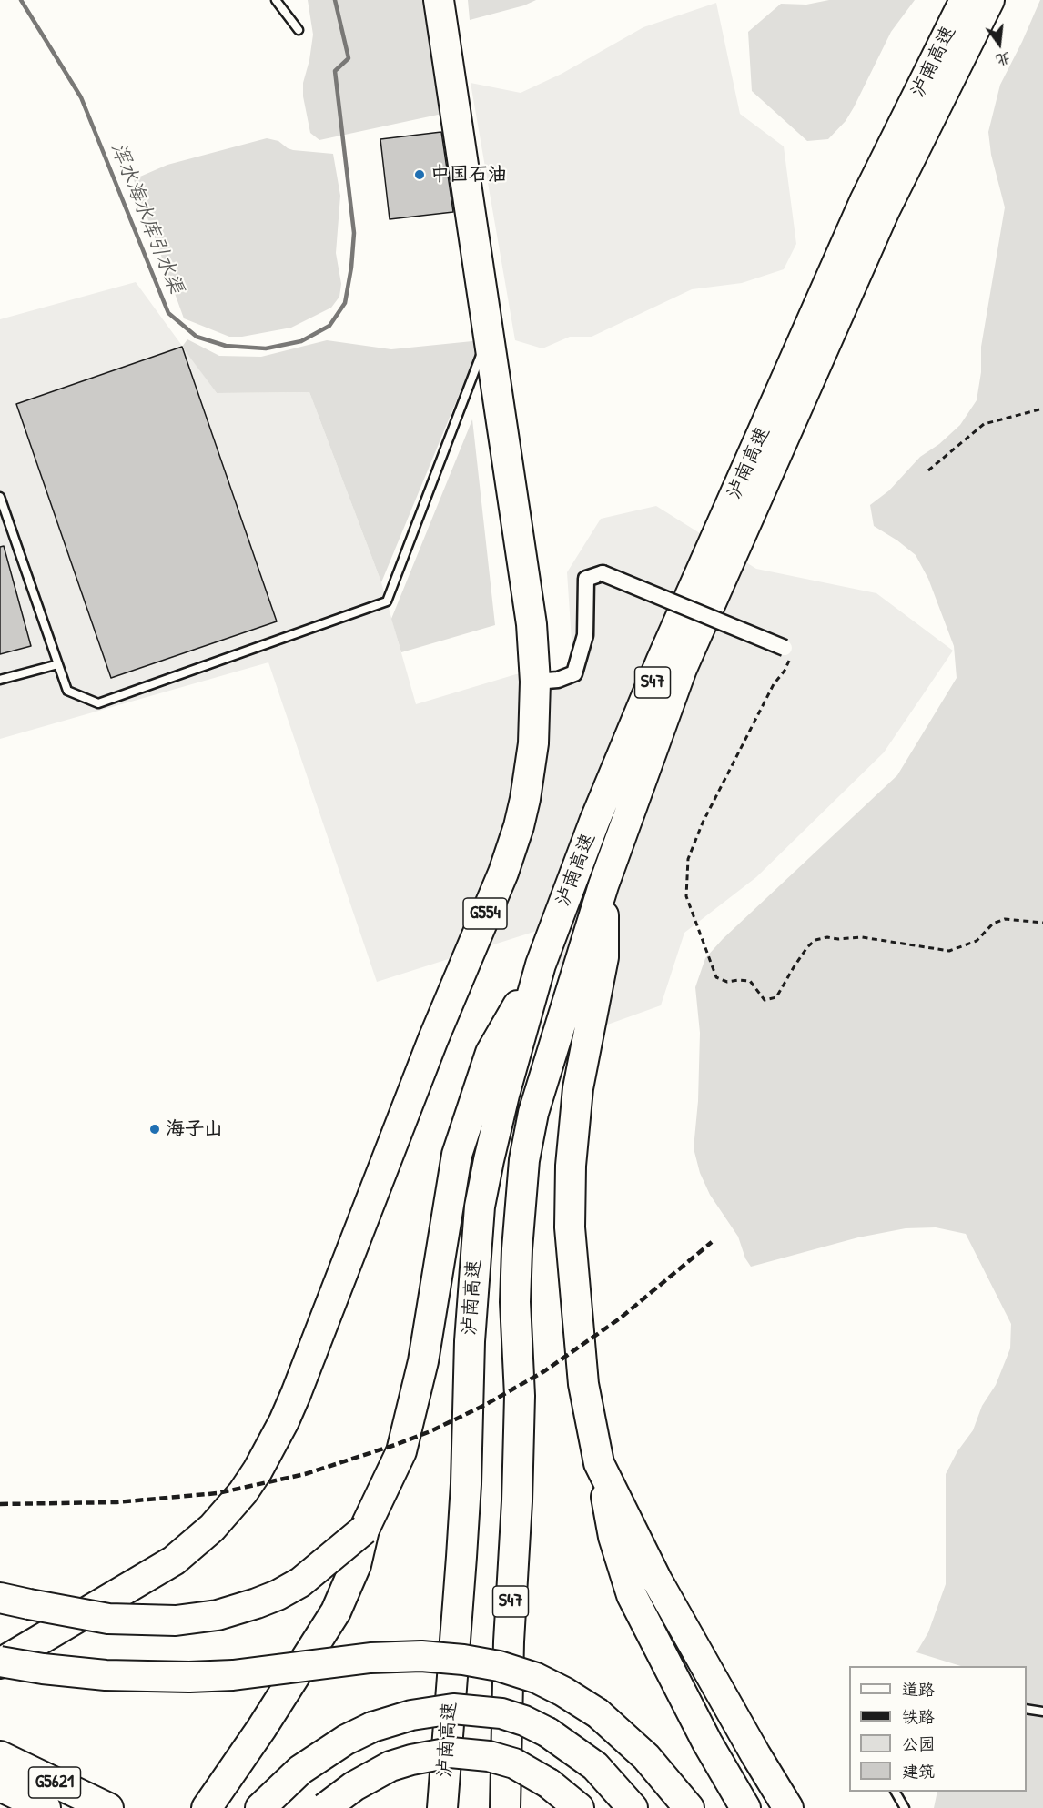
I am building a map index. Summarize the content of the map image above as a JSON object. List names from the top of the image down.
{
  "streets": {
    "highway": [
      "泸南高速",
      "S47",
      "G554",
      "G5621"
    ]
  },
  "water": ["浑水海水库引水渠"],
  "places": ["中国石油", "海子山"],
  "legend": [
    "道路",
    "铁路",
    "公园",
    "建筑"
  ],
  "north": "bottom"
}
